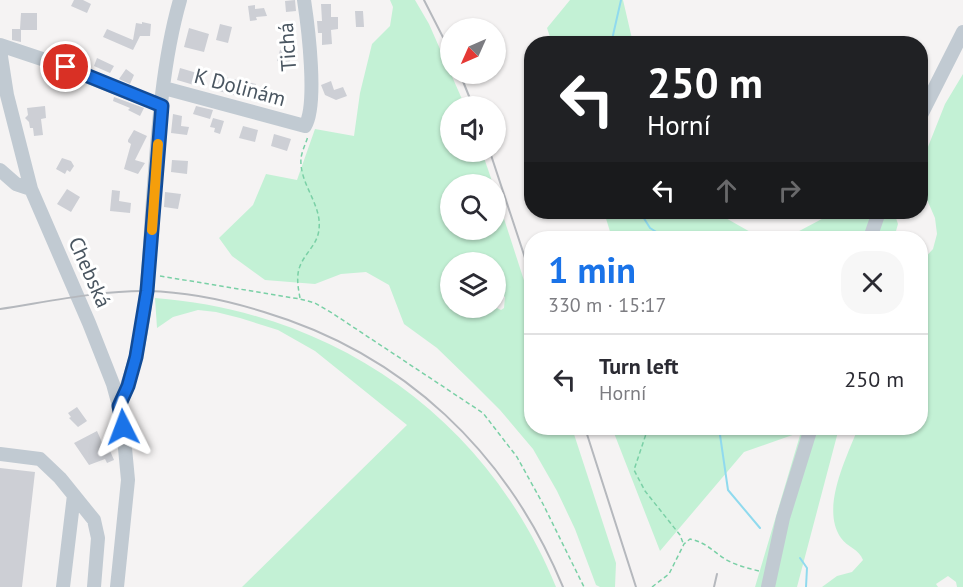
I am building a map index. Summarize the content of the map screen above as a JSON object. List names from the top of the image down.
{
  "streets": {
    "street": ["Tichá", "K Dolinám", "Chebská"]
  },
  "crossings": [
    ["Tichá", "K Dolinám"]
  ],
  "north": "bottom left",
  "page": {
    "turn": ["250 m", "Horní"],
    "heading": ["1 min", "330 m · 15:17"],
    "list": [
      {
        "name": "Turn left",
        "note": "Horní",
        "value": "250 m"
      }
    ]
  }
}
